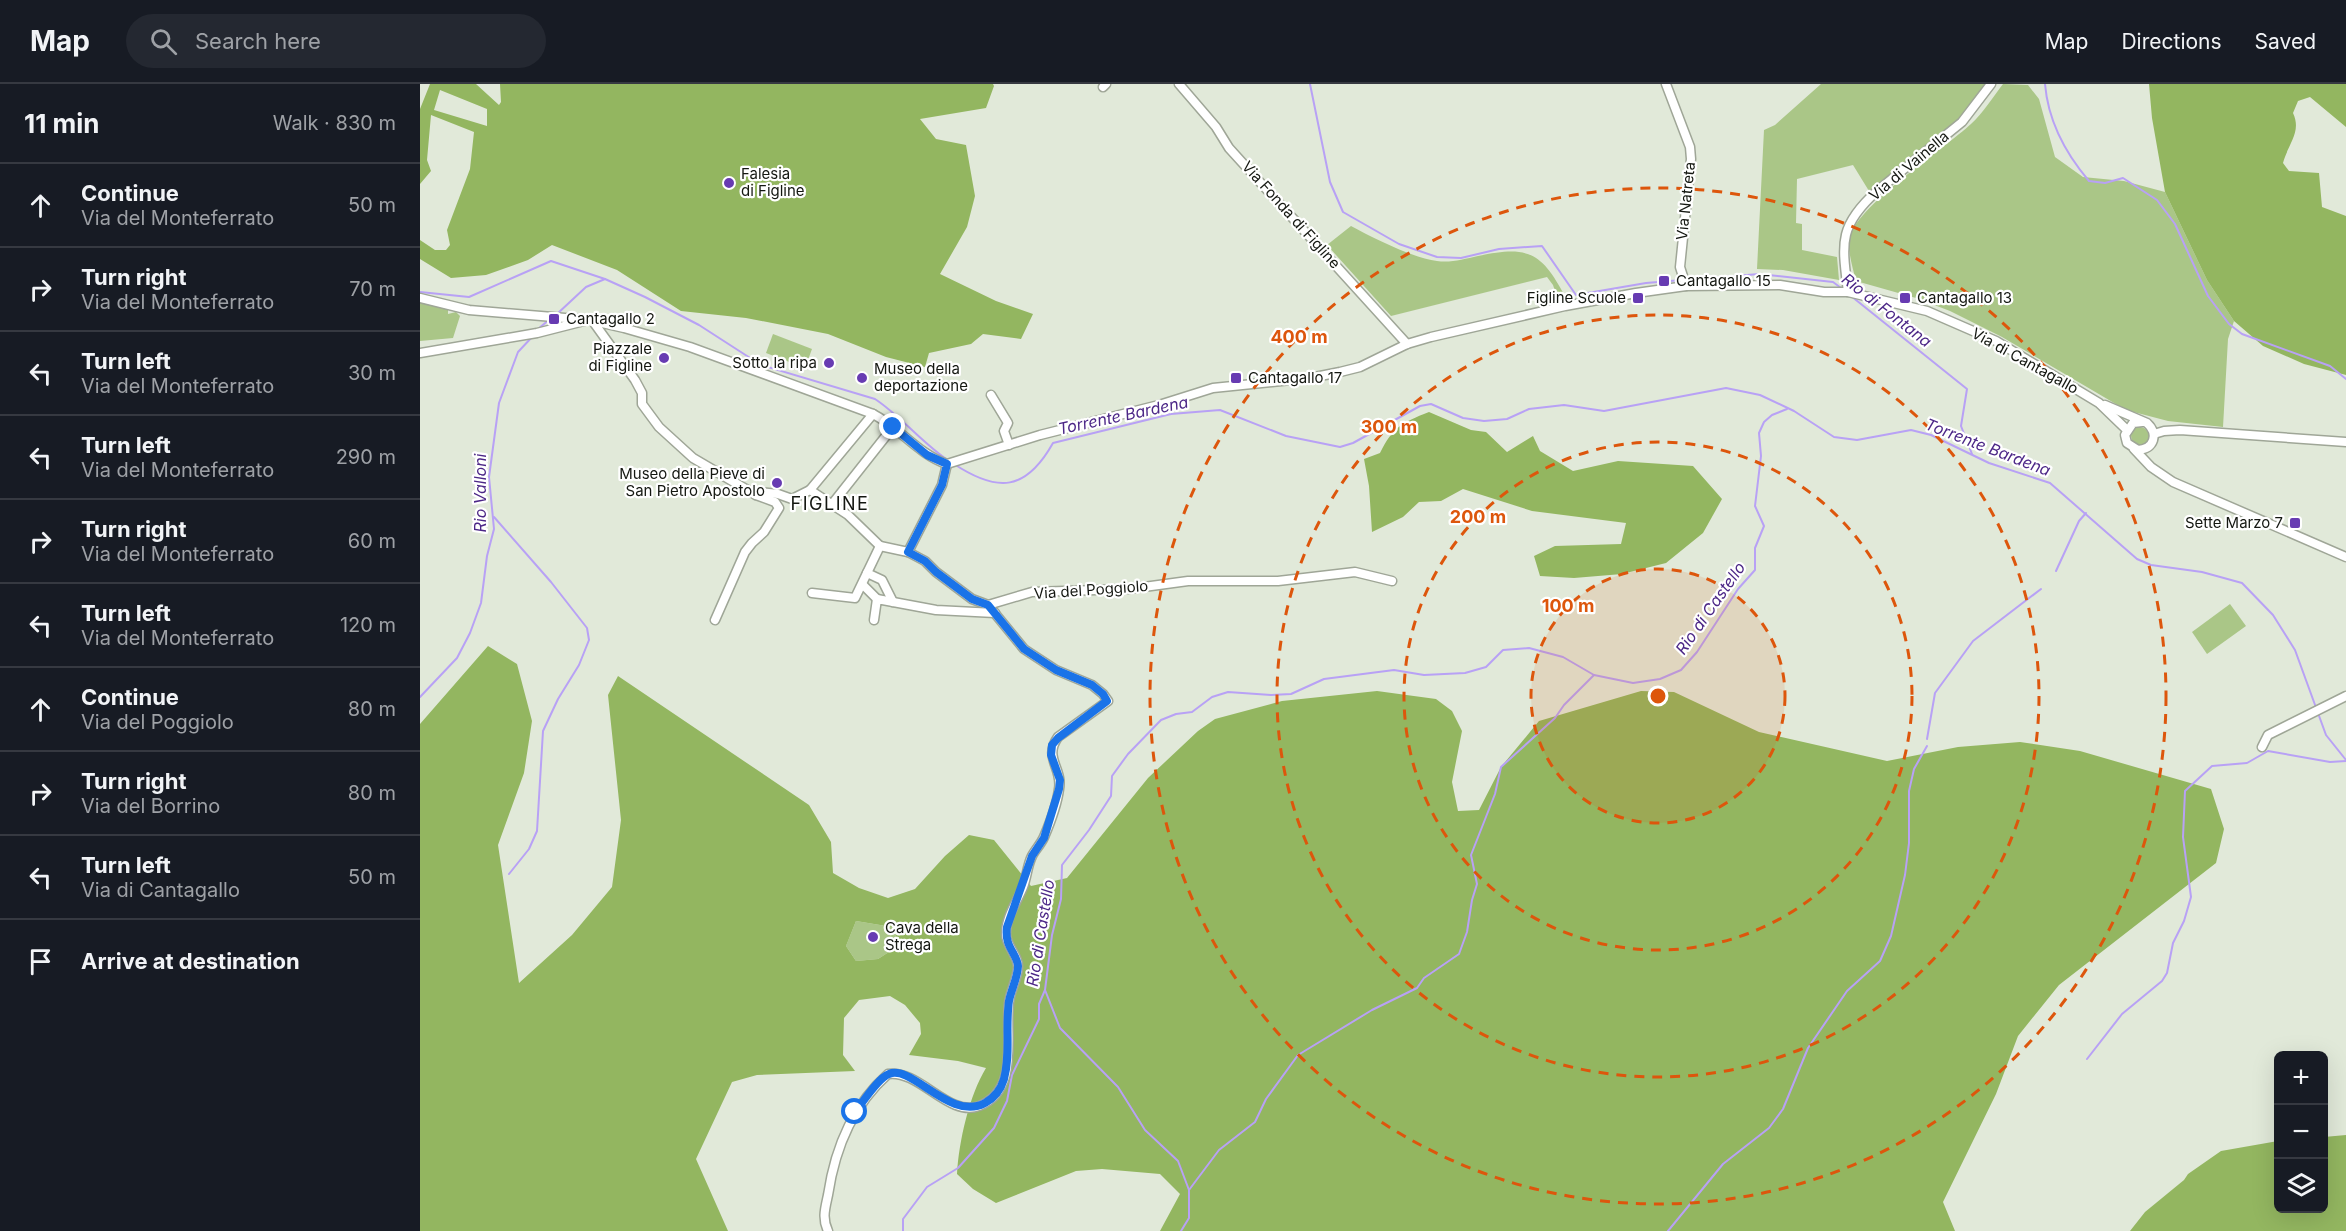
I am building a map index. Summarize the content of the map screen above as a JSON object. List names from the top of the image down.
{
  "streets": {
    "street": [
      "Via di Vainella",
      "Via Natreta",
      "Via Fonda di Figline",
      "Via di Cantagallo",
      "Via del Poggiolo"
    ]
  },
  "crossings": [
    ["Via di Vainella", "Via di Cantagallo"]
  ],
  "districts": ["FIGLINE"],
  "water": [
    "Rio di Fontana",
    "Torrente Bardena",
    "Rio Valloni",
    "Rio di Castello"
  ],
  "places": {
    "other": [
      "Falesia di Figline",
      "Piazzale di Figline",
      "Sotto la ripa",
      "Museo della deportazione",
      "Museo della Pieve di San Pietro Apostolo",
      "Cava della Strega"
    ],
    "transit": [
      "Cantagallo 15",
      "Figline Scuole",
      "Cantagallo 13",
      "Cantagallo 2",
      "Cantagallo 17",
      "Sette Marzo 7"
    ]
  },
  "page": {
    "header": "Map",
    "search": "Search here",
    "nav": ["Map", "Directions", "Saved"],
    "heading": ["11 min", "Walk · 830 m"],
    "list": [
      ["Continue", "Via del Monteferrato", "50 m"],
      ["Turn right", "Via del Monteferrato", "70 m"],
      ["Turn left", "Via del Monteferrato", "30 m"],
      ["Turn left", "Via del Monteferrato", "290 m"],
      ["Turn right", "Via del Monteferrato", "60 m"],
      ["Turn left", "Via del Monteferrato", "120 m"],
      ["Continue", "Via del Poggiolo", "80 m"],
      ["Turn right", "Via del Borrino", "80 m"],
      ["Turn left", "Via di Cantagallo", "50 m"],
      "Arrive at destination"
    ],
    "map_buttons": ["+", "−"]
  },
  "rings": [
    "400 m",
    "300 m",
    "200 m",
    "100 m"
  ]
}
